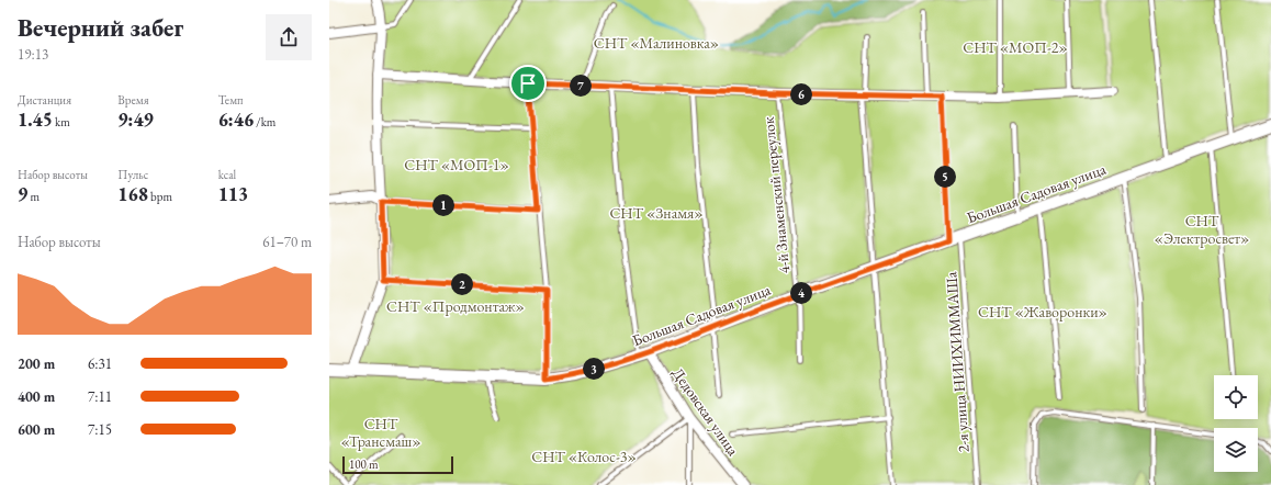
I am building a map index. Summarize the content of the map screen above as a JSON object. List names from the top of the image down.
{
  "streets": {
    "street": ["Большая Садовая улица", "Дедовская улица"],
    "lane": ["4-й Знаменский переулок", "2-я улица НИИХИММАШа"]
  },
  "crossings": [
    ["Большая Садовая улица", "4-й Знаменский переулок"],
    ["Большая Садовая улица", "2-я улица НИИХИММАШа"],
    ["Большая Садовая улица", "Дедовская улица"]
  ],
  "parks": [
    "СНТ «Малиновка»",
    "СНТ «МОП-2»",
    "СНТ «МОП-1»",
    "СНТ «Знамя»",
    "СНТ «Электросвет»",
    "СНТ «Продмонтаж»",
    "СНТ «Жаворонки»",
    "СНТ «Трансмаш»",
    "СНТ «Колос-3»"
  ],
  "scale_bar": "100 m",
  "page": {
    "heading": ["Вечерний забег", "19:13"],
    "stats": [
      ["Дистанция", "1.45 km"],
      ["Время", "9:49"],
      ["Темп", "6:46 /km"],
      ["Набор высоты", "9 m"],
      ["Пульс", "168 bpm"],
      ["kcal", "113"]
    ],
    "pins": [
      "7",
      "6",
      "5",
      "1",
      "2",
      "4",
      "3"
    ],
    "chart": ["Набор высоты", "61–70 m"],
    "list": [
      {
        "name": "200 m",
        "note": "6:31"
      },
      {
        "name": "400 m",
        "note": "7:11"
      },
      {
        "name": "600 m",
        "note": "7:15"
      }
    ],
    "scale": "100 m"
  }
}
